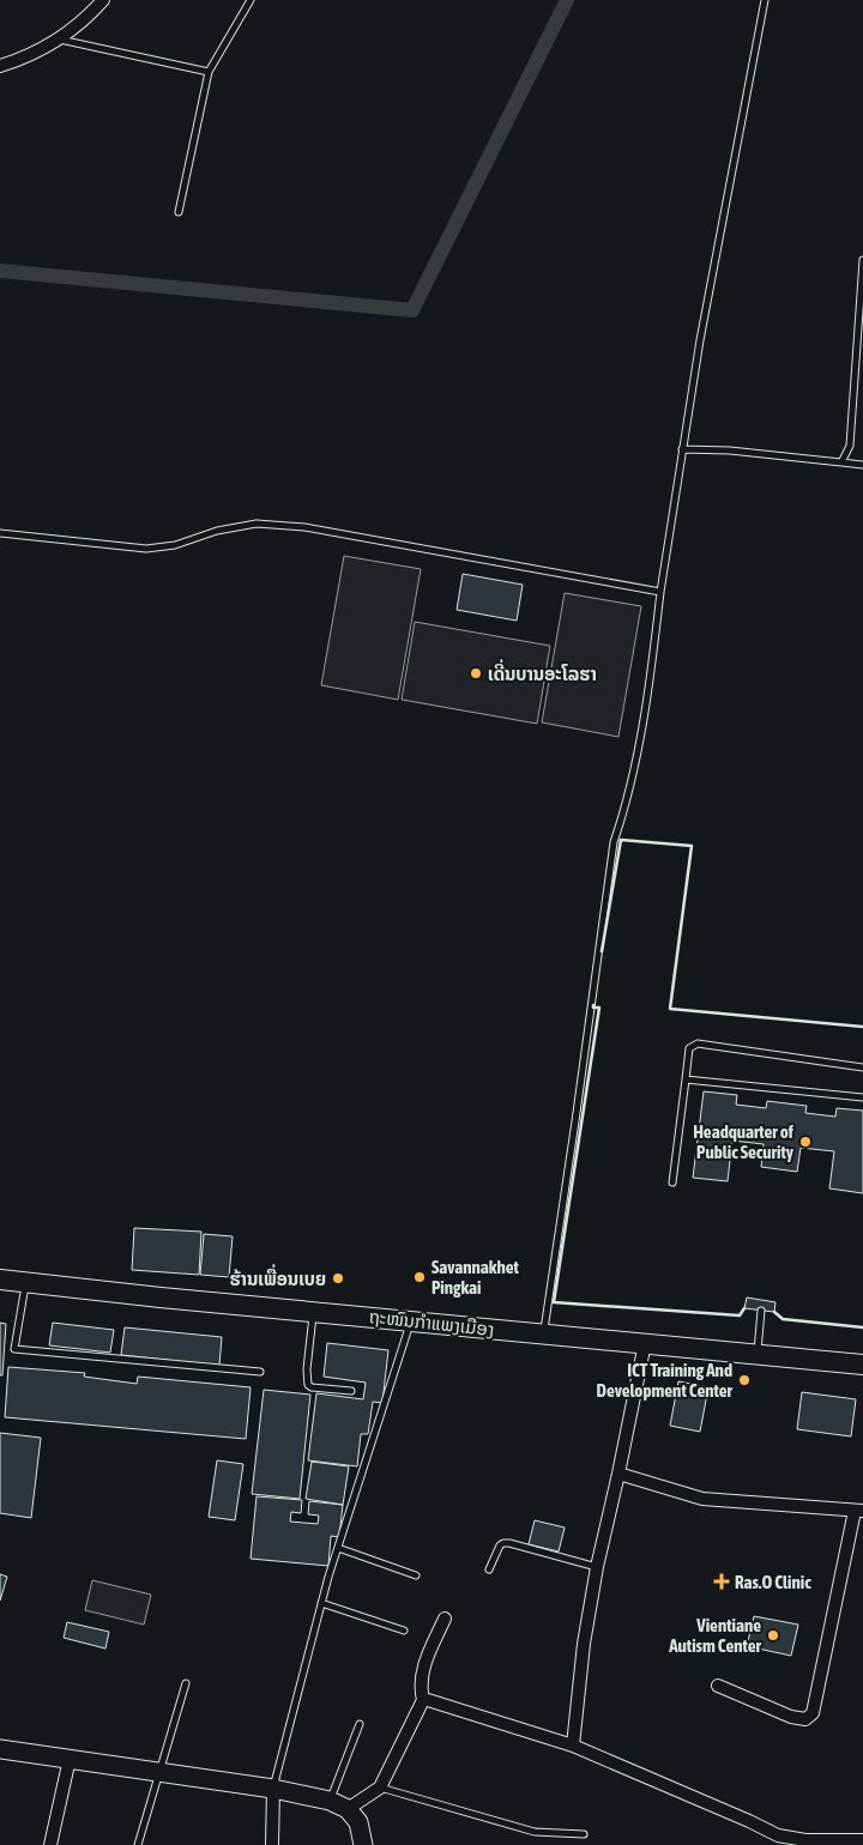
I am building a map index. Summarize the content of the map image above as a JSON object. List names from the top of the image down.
{
  "streets": {
    "main road": ["ຖະໜົນກຳແພງເມືອງ"]
  },
  "places": {
    "other": [
      "ເດີ່ນບານອະໂລຮາ",
      "Headquarter of Public Security",
      "Savannakhet Pingkai",
      "ຮ້ານເພື່ອນເບຍ",
      "ICT Training And Development Center",
      "Vientiane Autism Center"
    ],
    "health": ["Ras.O Clinic"]
  }
}
